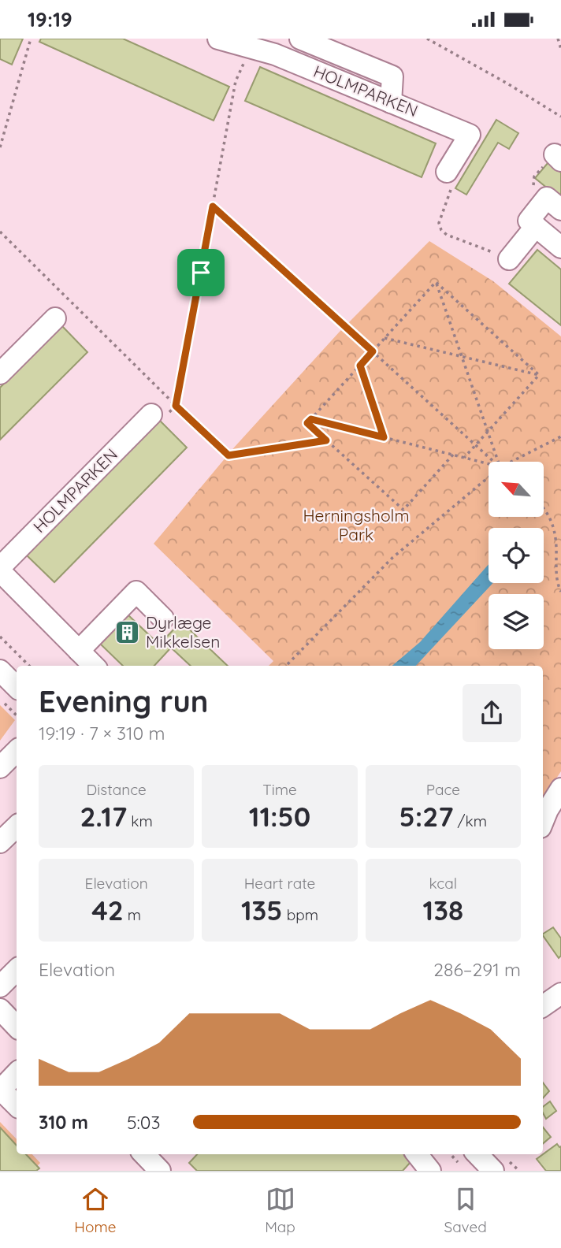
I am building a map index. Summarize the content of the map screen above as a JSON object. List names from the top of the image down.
{
  "streets": {
    "street": ["HOLMPARKEN"]
  },
  "parks": ["Herningsholm Park"],
  "places": {
    "building": ["Dyrlæge Mikkelsen"]
  },
  "north": "top left",
  "page": {
    "status": "19:19",
    "heading": ["Evening run", "19:19 · 7 × 310 m"],
    "stats": [
      ["Distance", "2.17 km"],
      ["Time", "11:50"],
      ["Pace", "5:27 /km"],
      ["Elevation", "42 m"],
      ["Heart rate", "135 bpm"],
      ["kcal", "138"]
    ],
    "chart": ["Elevation", "286–291 m"],
    "list": [
      {
        "name": "310 m",
        "note": "5:03"
      }
    ],
    "tabs": ["Home", "Map", "Saved"]
  }
}
